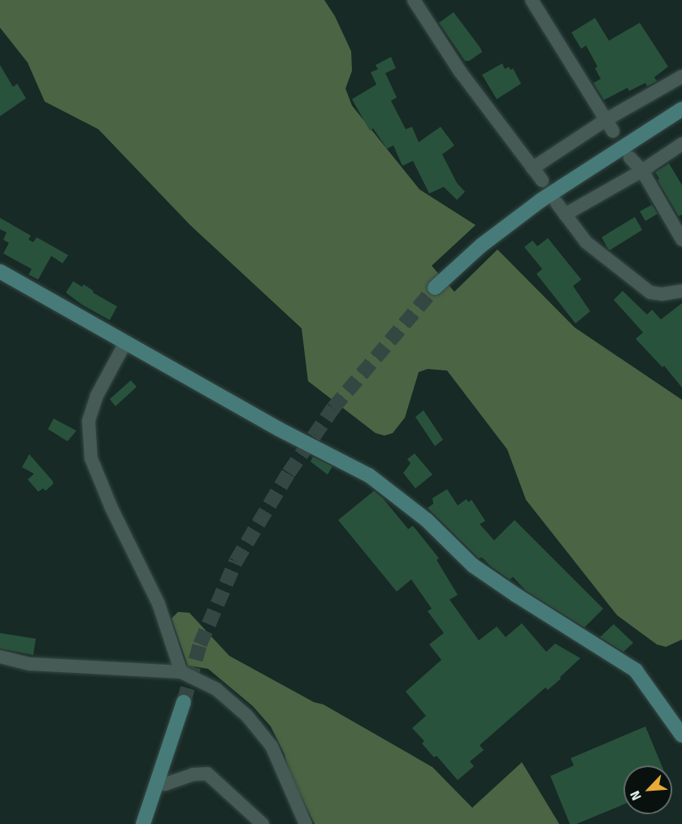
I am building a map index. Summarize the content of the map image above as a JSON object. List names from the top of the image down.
{
  "north": "bottom left"
}
